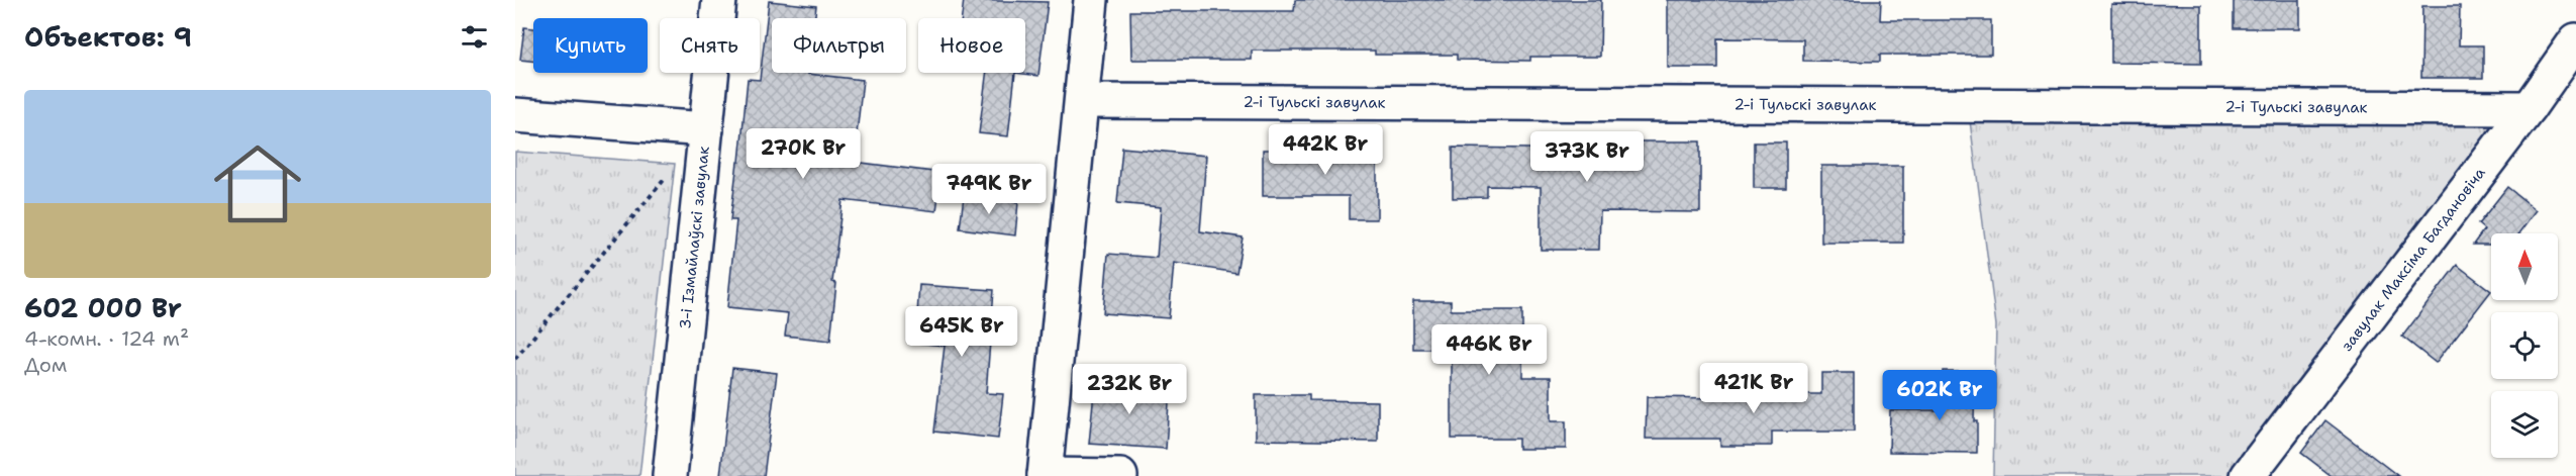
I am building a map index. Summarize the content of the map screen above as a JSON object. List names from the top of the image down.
{
  "streets": {
    "street": ["2-і Тульскі завулак", "3-і Ізмайлаўскі завулак", "завулак Максіма Багдановіча"]
  },
  "crossings": [
    ["2-і Тульскі завулак", "завулак Максіма Багдановіча"]
  ],
  "north": "top",
  "page": {
    "heading": "Объектов: 9",
    "chip": [
      "Купить",
      "Снять",
      "Фильтры",
      "Новое"
    ],
    "list": [
      {
        "name": "602 000 Br",
        "note": "4-комн. · 124 m² · Дом"
      }
    ],
    "price": [
      "442K Br",
      "270K Br",
      "373K Br",
      "749K Br",
      "645K Br",
      "446K Br",
      "421K Br",
      "232K Br",
      "602K Br"
    ]
  }
}
